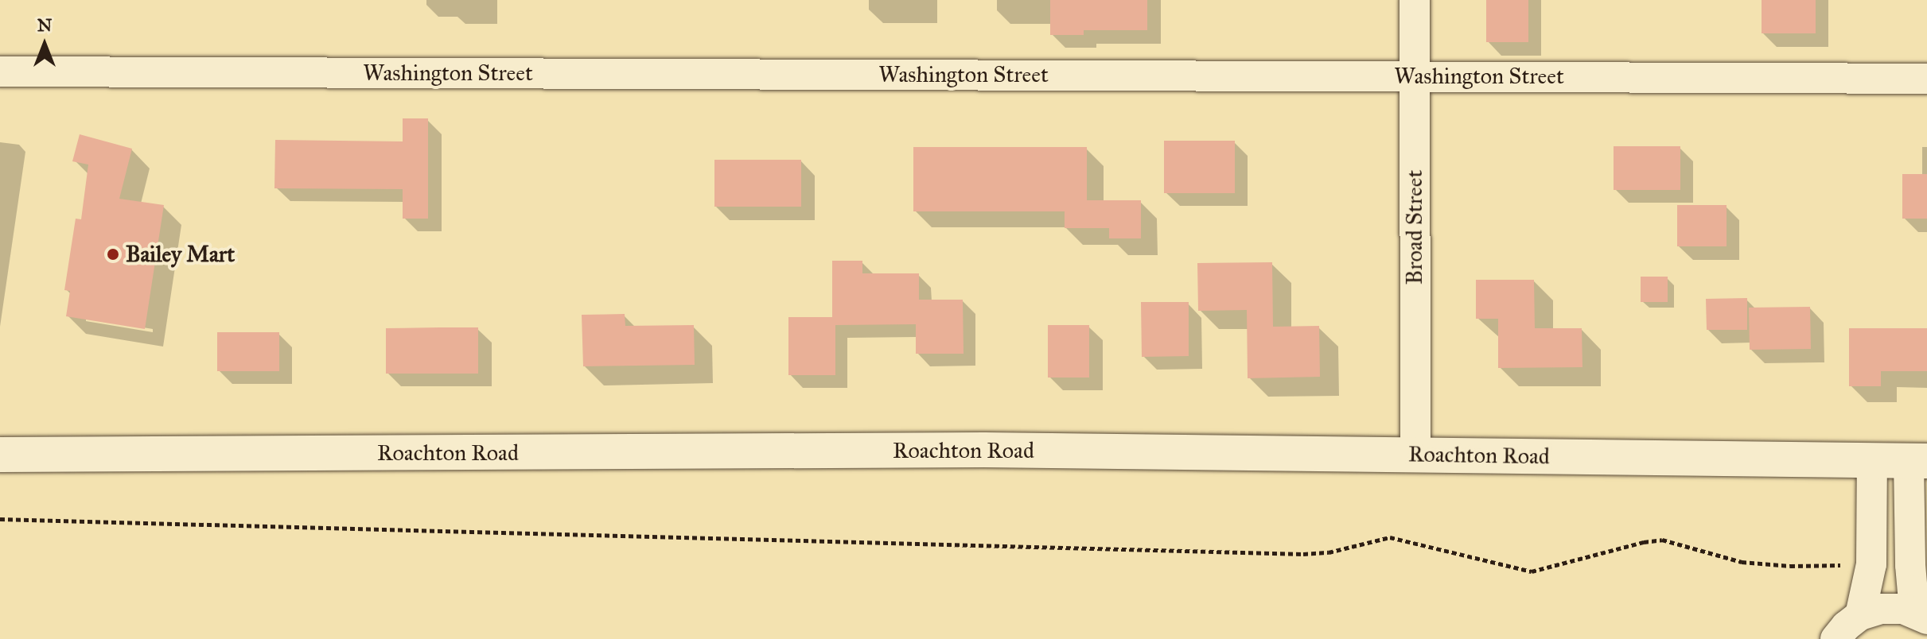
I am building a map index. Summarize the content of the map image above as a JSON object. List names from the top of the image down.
{
  "streets": {
    "street": ["Washington Street", "Broad Street", "Roachton Road"]
  },
  "crossings": [
    ["Washington Street", "Broad Street"],
    ["Broad Street", "Roachton Road"]
  ],
  "places": ["Bailey Mart"],
  "north": "top"
}
